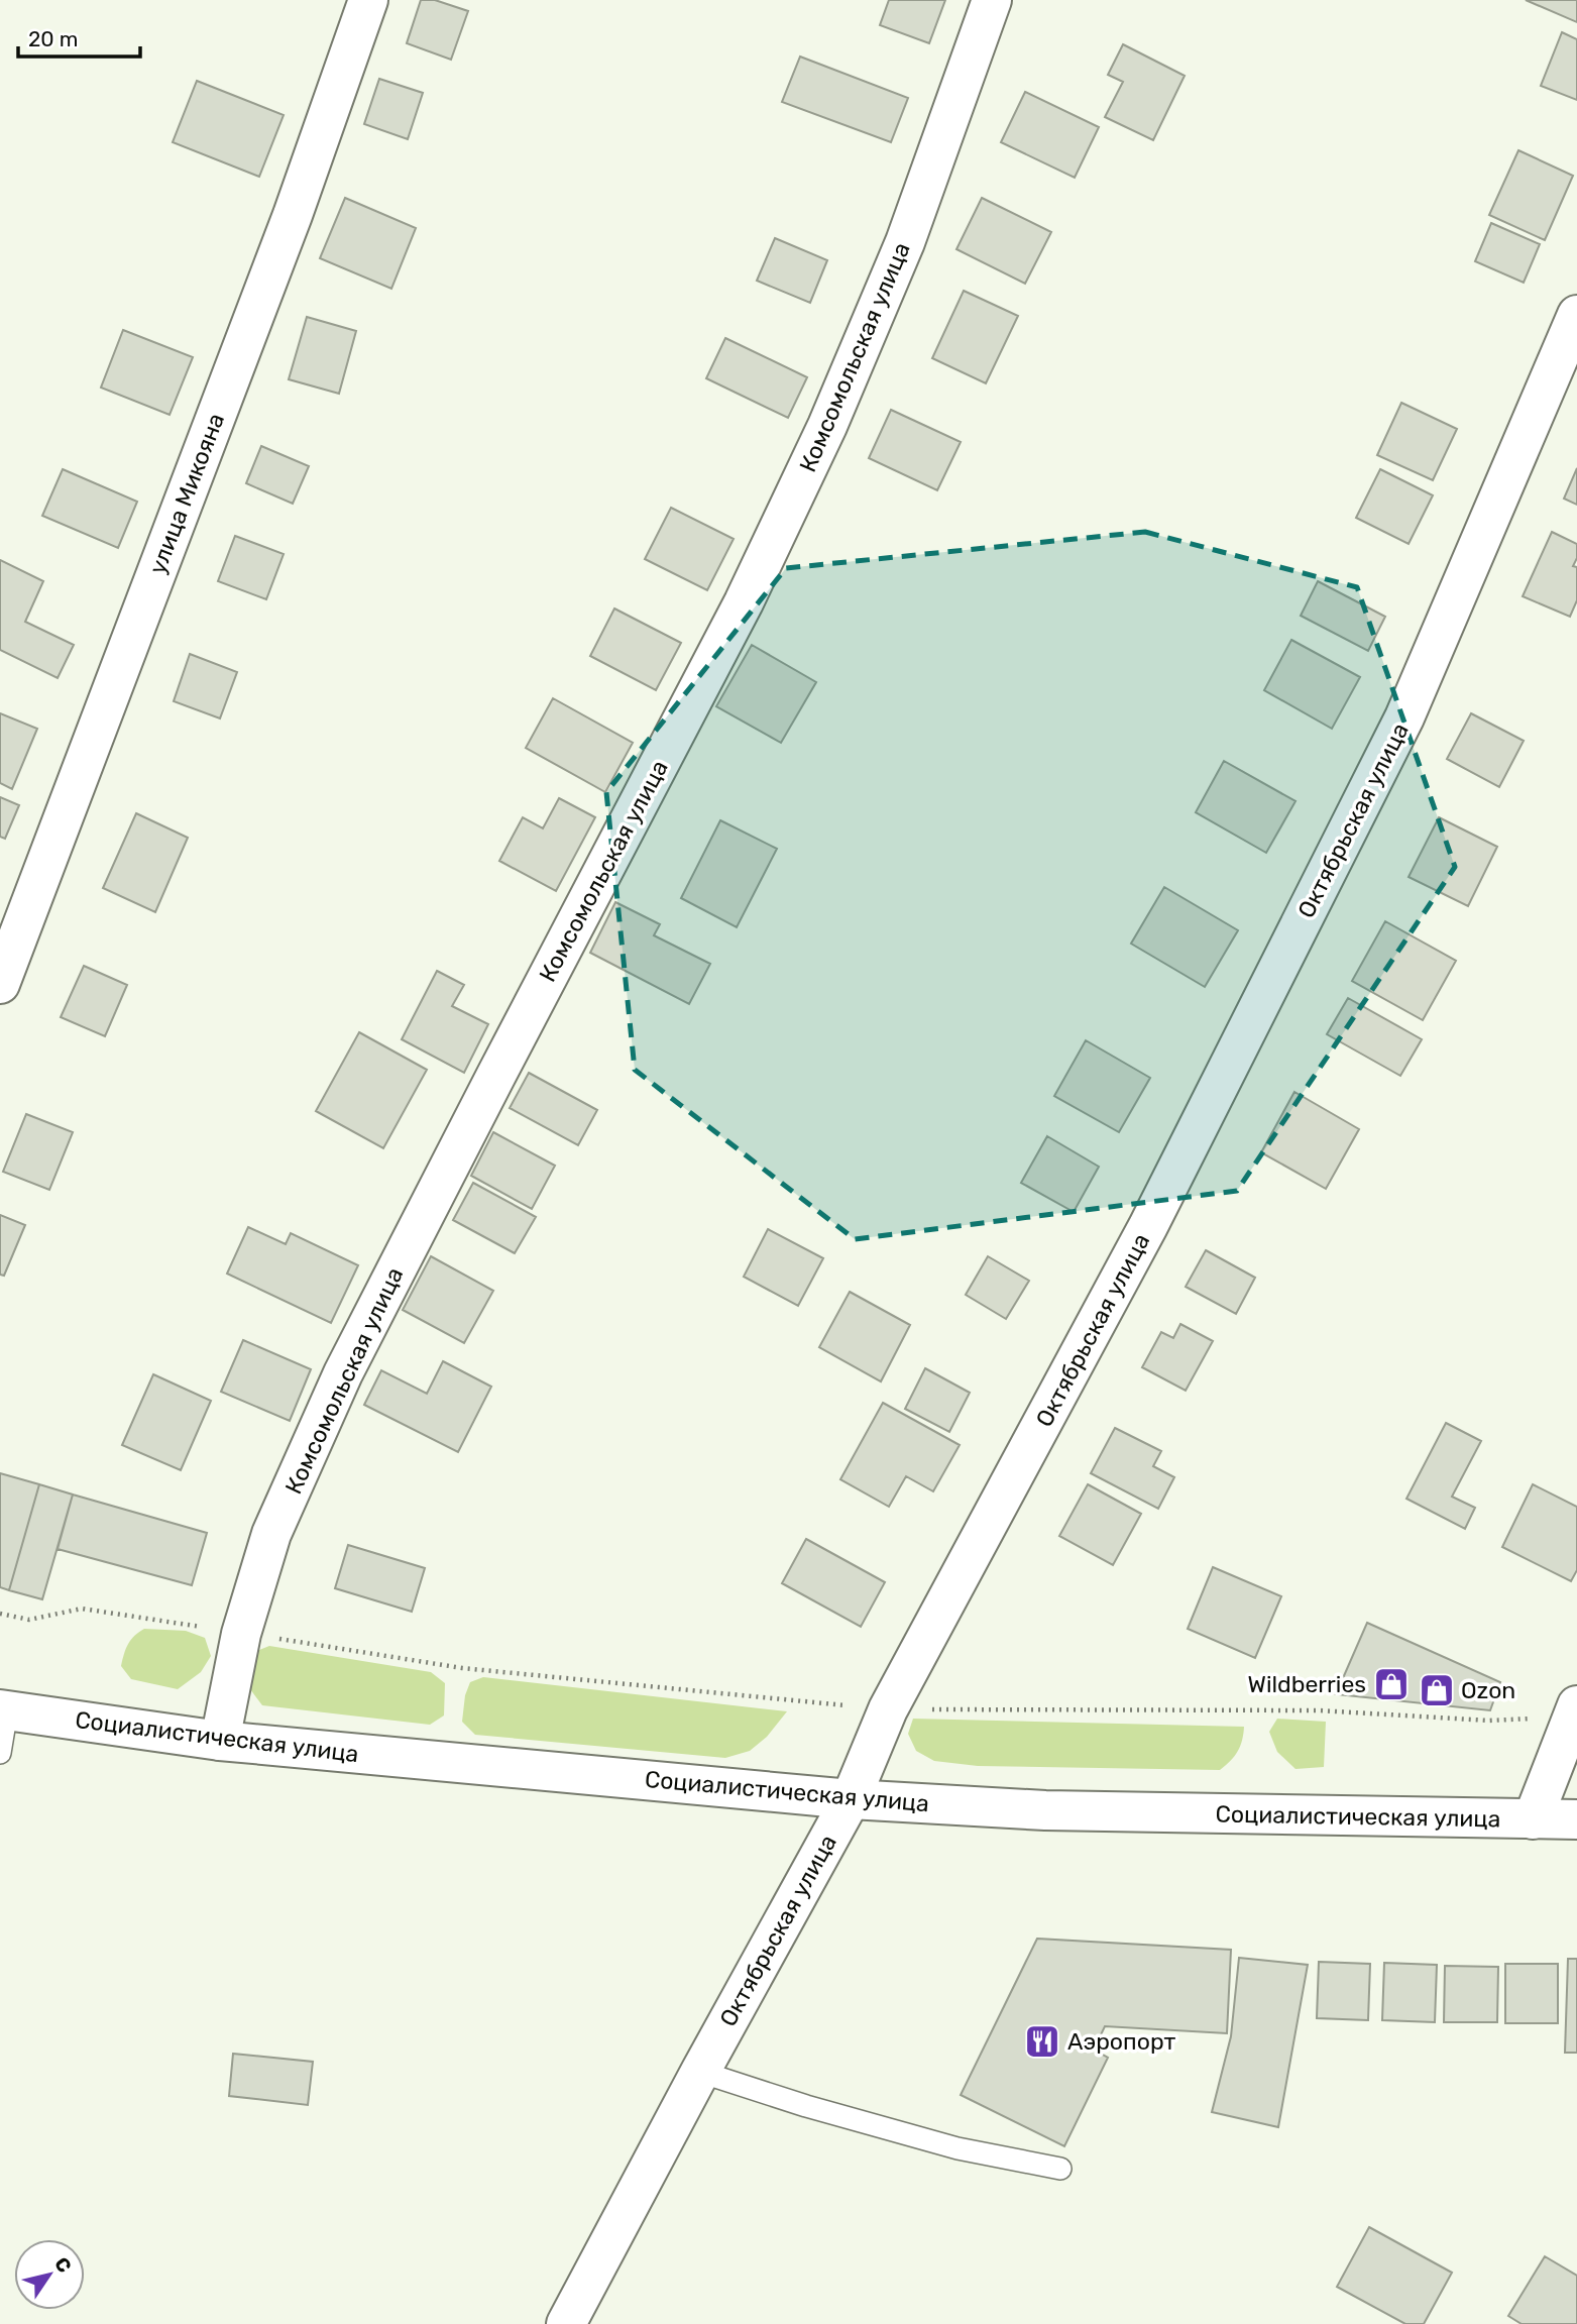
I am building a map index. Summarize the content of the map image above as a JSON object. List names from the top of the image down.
{
  "streets": {
    "street": [
      "Комсомольская улица",
      "улица Микояна",
      "Октябрьская улица",
      "Социалистическая улица"
    ]
  },
  "crossings": [
    ["Комсомольская улица", "Социалистическая улица"],
    ["Октябрьская улица", "Социалистическая улица"]
  ],
  "places": {
    "shop": ["Wildberries", "Ozon"],
    "restaurant": ["Аэропорт"]
  },
  "scale_bar": "20 m",
  "north": "top right"
}
